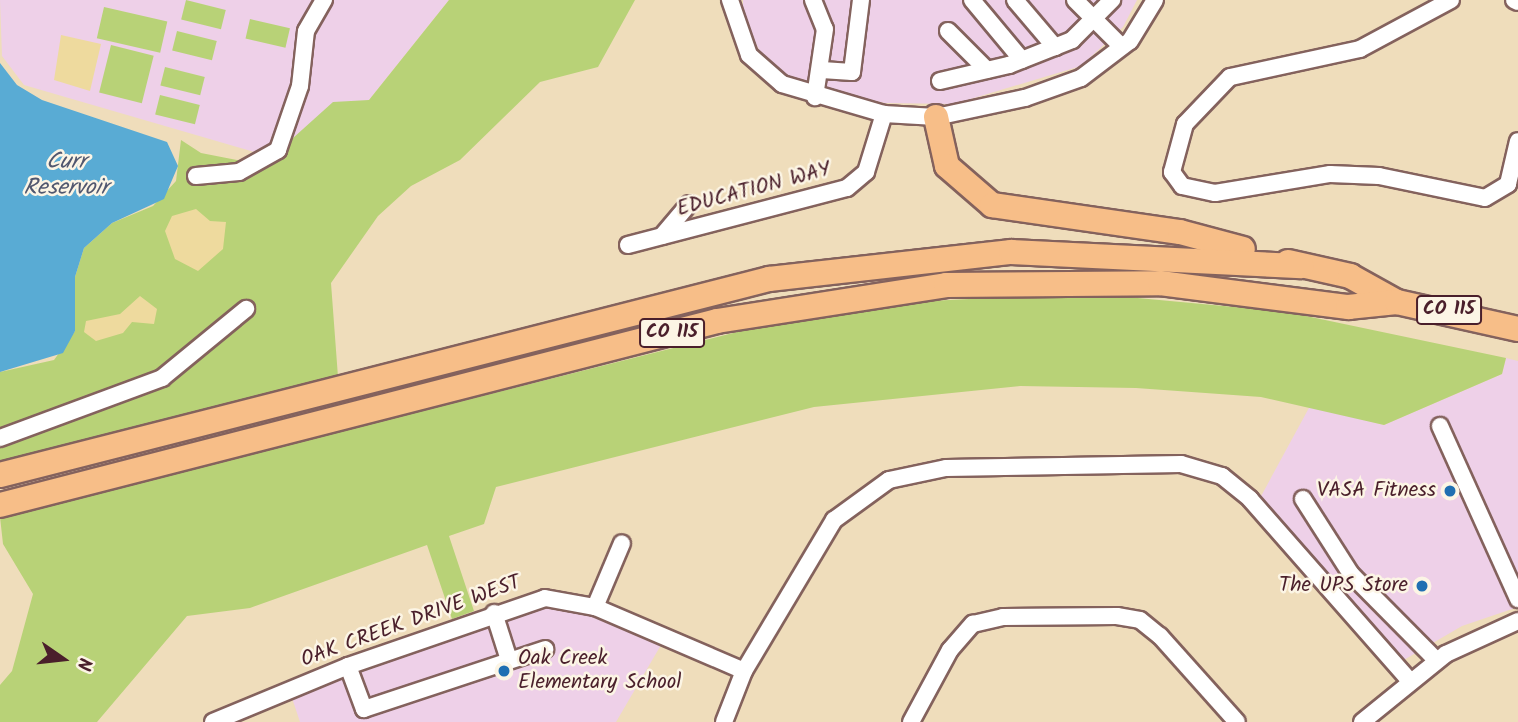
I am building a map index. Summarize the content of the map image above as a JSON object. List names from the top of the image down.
{
  "streets": {
    "highway": ["CO 115"],
    "street": ["EDUCATION WAY", "OAK CREEK DRIVE WEST"]
  },
  "water": ["Curr Reservoir"],
  "places": ["VASA Fitness", "The UPS Store", "Oak Creek Elementary School"],
  "north": "right"
}
